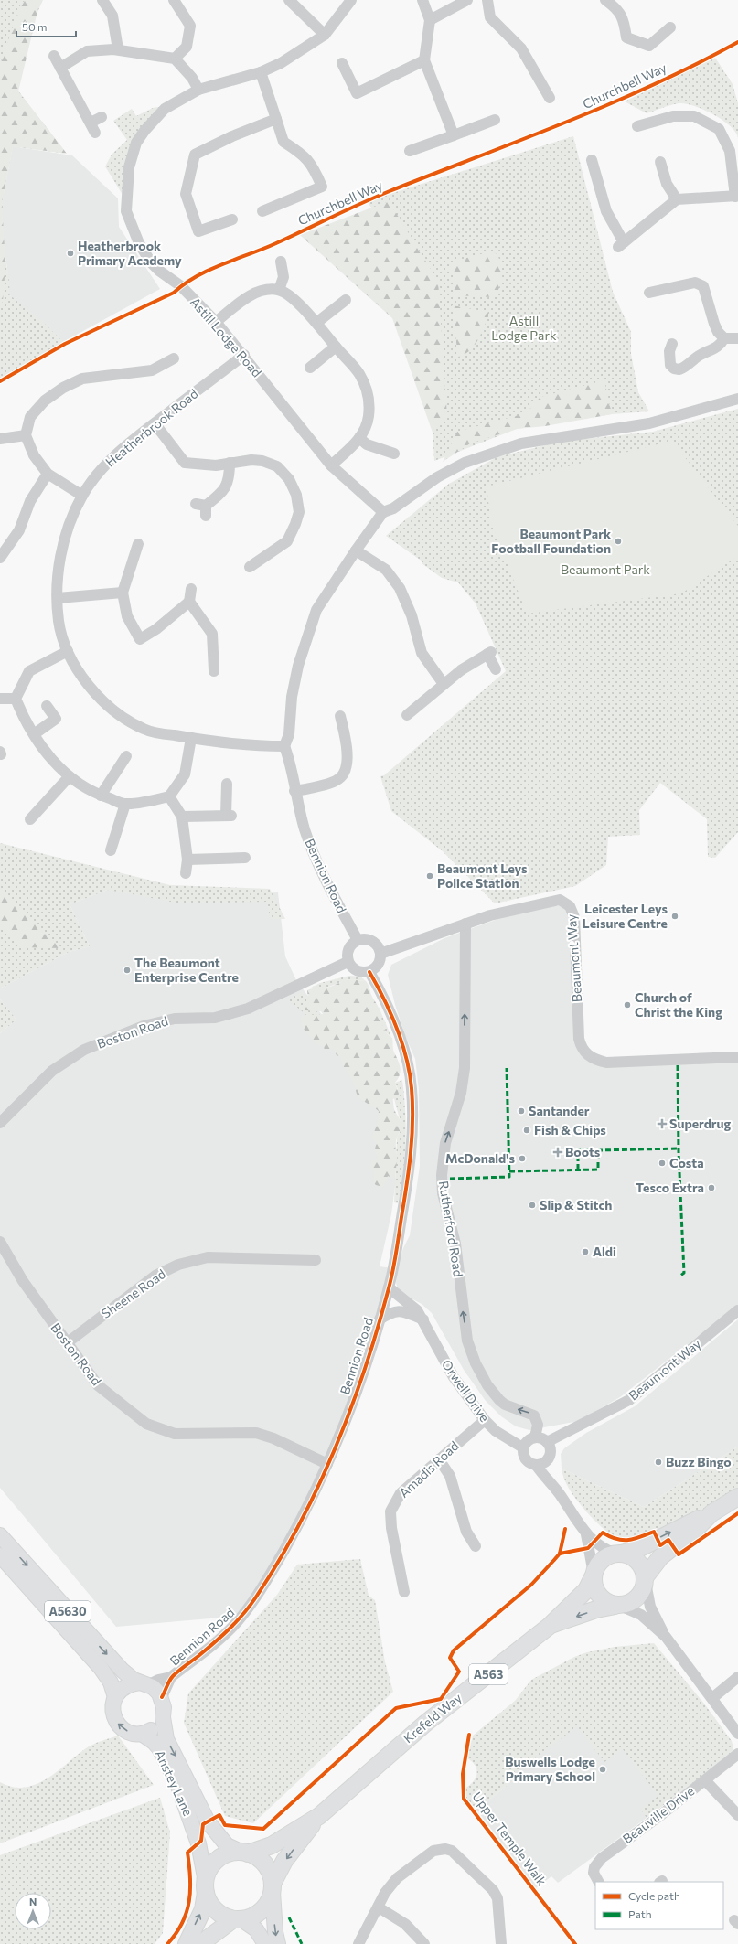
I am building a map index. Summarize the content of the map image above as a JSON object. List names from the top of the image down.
{
  "streets": {
    "highway": ["A563", "Krefeld Way"],
    "main road": ["A5630", "Anstey Lane"],
    "street": [
      "Astill Lodge Road",
      "Heatherbrook Road",
      "Bennion Road",
      "Beaumont Way",
      "Boston Road",
      "Rutherford Road",
      "Sheene Road",
      "Orwell Drive",
      "Amadis Road",
      "Beauville Drive"
    ],
    "cycle path": ["Churchbell Way", "Upper Temple Walk"]
  },
  "crossings": [
    ["Astill Lodge Road", "Heatherbrook Road"],
    ["Heatherbrook Road", "Bennion Road"],
    ["Bennion Road", "Beaumont Way"],
    ["Bennion Road", "Boston Road"],
    ["Bennion Road", "Orwell Drive"],
    ["Bennion Road", "A5630"],
    ["Bennion Road", "Anstey Lane"],
    ["Beaumont Way", "Boston Road"],
    ["Beaumont Way", "Rutherford Road"],
    ["Beaumont Way", "Orwell Drive"],
    ["Boston Road", "Sheene Road"],
    ["Rutherford Road", "Orwell Drive"],
    ["Orwell Drive", "Amadis Road"],
    ["A5630", "Anstey Lane"],
    ["Krefeld Way", "Anstey Lane"]
  ],
  "one_way": ["Rutherford Road"],
  "parks": ["Astill Lodge Park", "Beaumont Park"],
  "places": {
    "other": [
      "Heatherbrook Primary Academy",
      "Beaumont Park Football Foundation",
      "Beaumont Leys Police Station",
      "Leicester Leys Leisure Centre",
      "The Beaumont Enterprise Centre",
      "Church of Christ the King",
      "Santander",
      "Fish & Chips",
      "McDonald's",
      "Costa",
      "Tesco Extra",
      "Slip & Stitch",
      "Aldi",
      "Buzz Bingo",
      "Buswells Lodge Primary School"
    ],
    "health": ["Superdrug", "Boots"]
  },
  "legend": ["Cycle path", "Path"],
  "scale_bar": "50 m",
  "north": "top"
}
